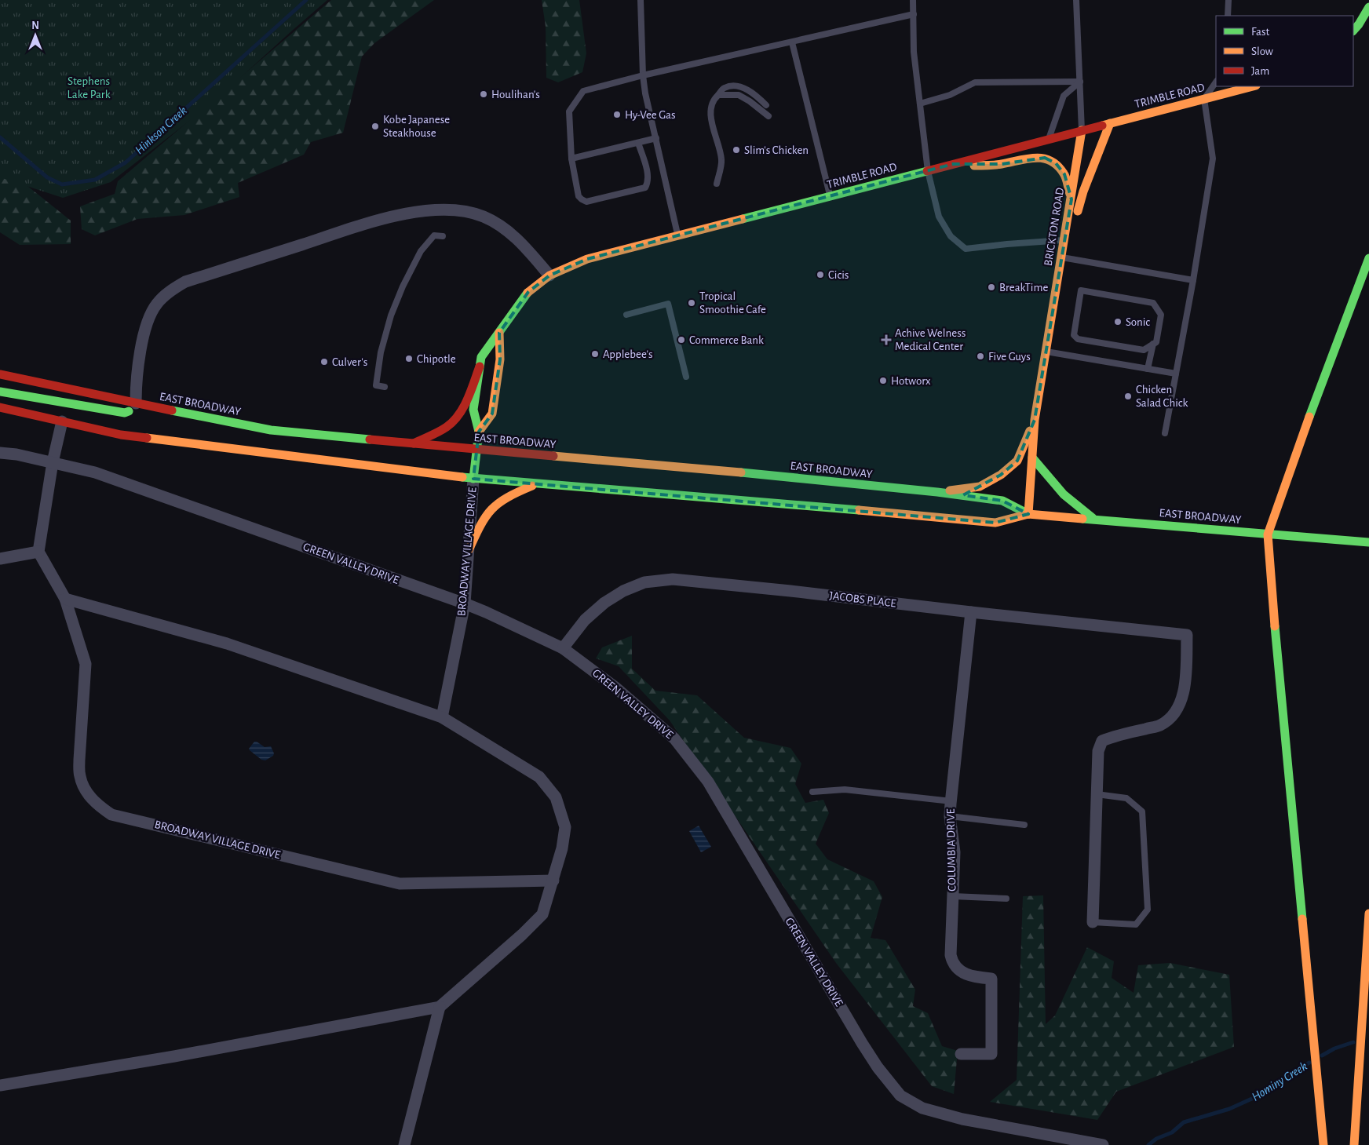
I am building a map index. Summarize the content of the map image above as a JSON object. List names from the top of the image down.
{
  "streets": {
    "main road": ["TRIMBLE ROAD", "BRICKTON ROAD", "EAST BROADWAY"],
    "street": [
      "BROADWAY VILLAGE DRIVE",
      "GREEN VALLEY DRIVE",
      "JACOBS PLACE",
      "COLUMBIA DRIVE"
    ]
  },
  "crossings": [
    ["TRIMBLE ROAD", "BRICKTON ROAD"],
    ["TRIMBLE ROAD", "EAST BROADWAY"],
    ["TRIMBLE ROAD", "BROADWAY VILLAGE DRIVE"],
    ["BRICKTON ROAD", "EAST BROADWAY"],
    ["EAST BROADWAY", "BROADWAY VILLAGE DRIVE"],
    ["BROADWAY VILLAGE DRIVE", "GREEN VALLEY DRIVE"],
    ["GREEN VALLEY DRIVE", "JACOBS PLACE"],
    ["JACOBS PLACE", "COLUMBIA DRIVE"]
  ],
  "water": ["Hinkson Creek", "Hominy Creek"],
  "parks": ["Stephens Lake Park"],
  "places": {
    "other": [
      "Houlihan's",
      "Hy-Vee Gas",
      "Kobe Japanese Steakhouse",
      "Slim's Chicken",
      "Cicis",
      "BreakTime",
      "Tropical Smoothie Cafe",
      "Sonic",
      "Commerce Bank",
      "Applebee's",
      "Five Guys",
      "Chipotle",
      "Culver's",
      "Hotworx",
      "Chicken Salad Chick"
    ],
    "health": ["Achive Welness Medical Center"]
  },
  "legend": ["Fast", "Slow", "Jam"],
  "north": "top"
}
